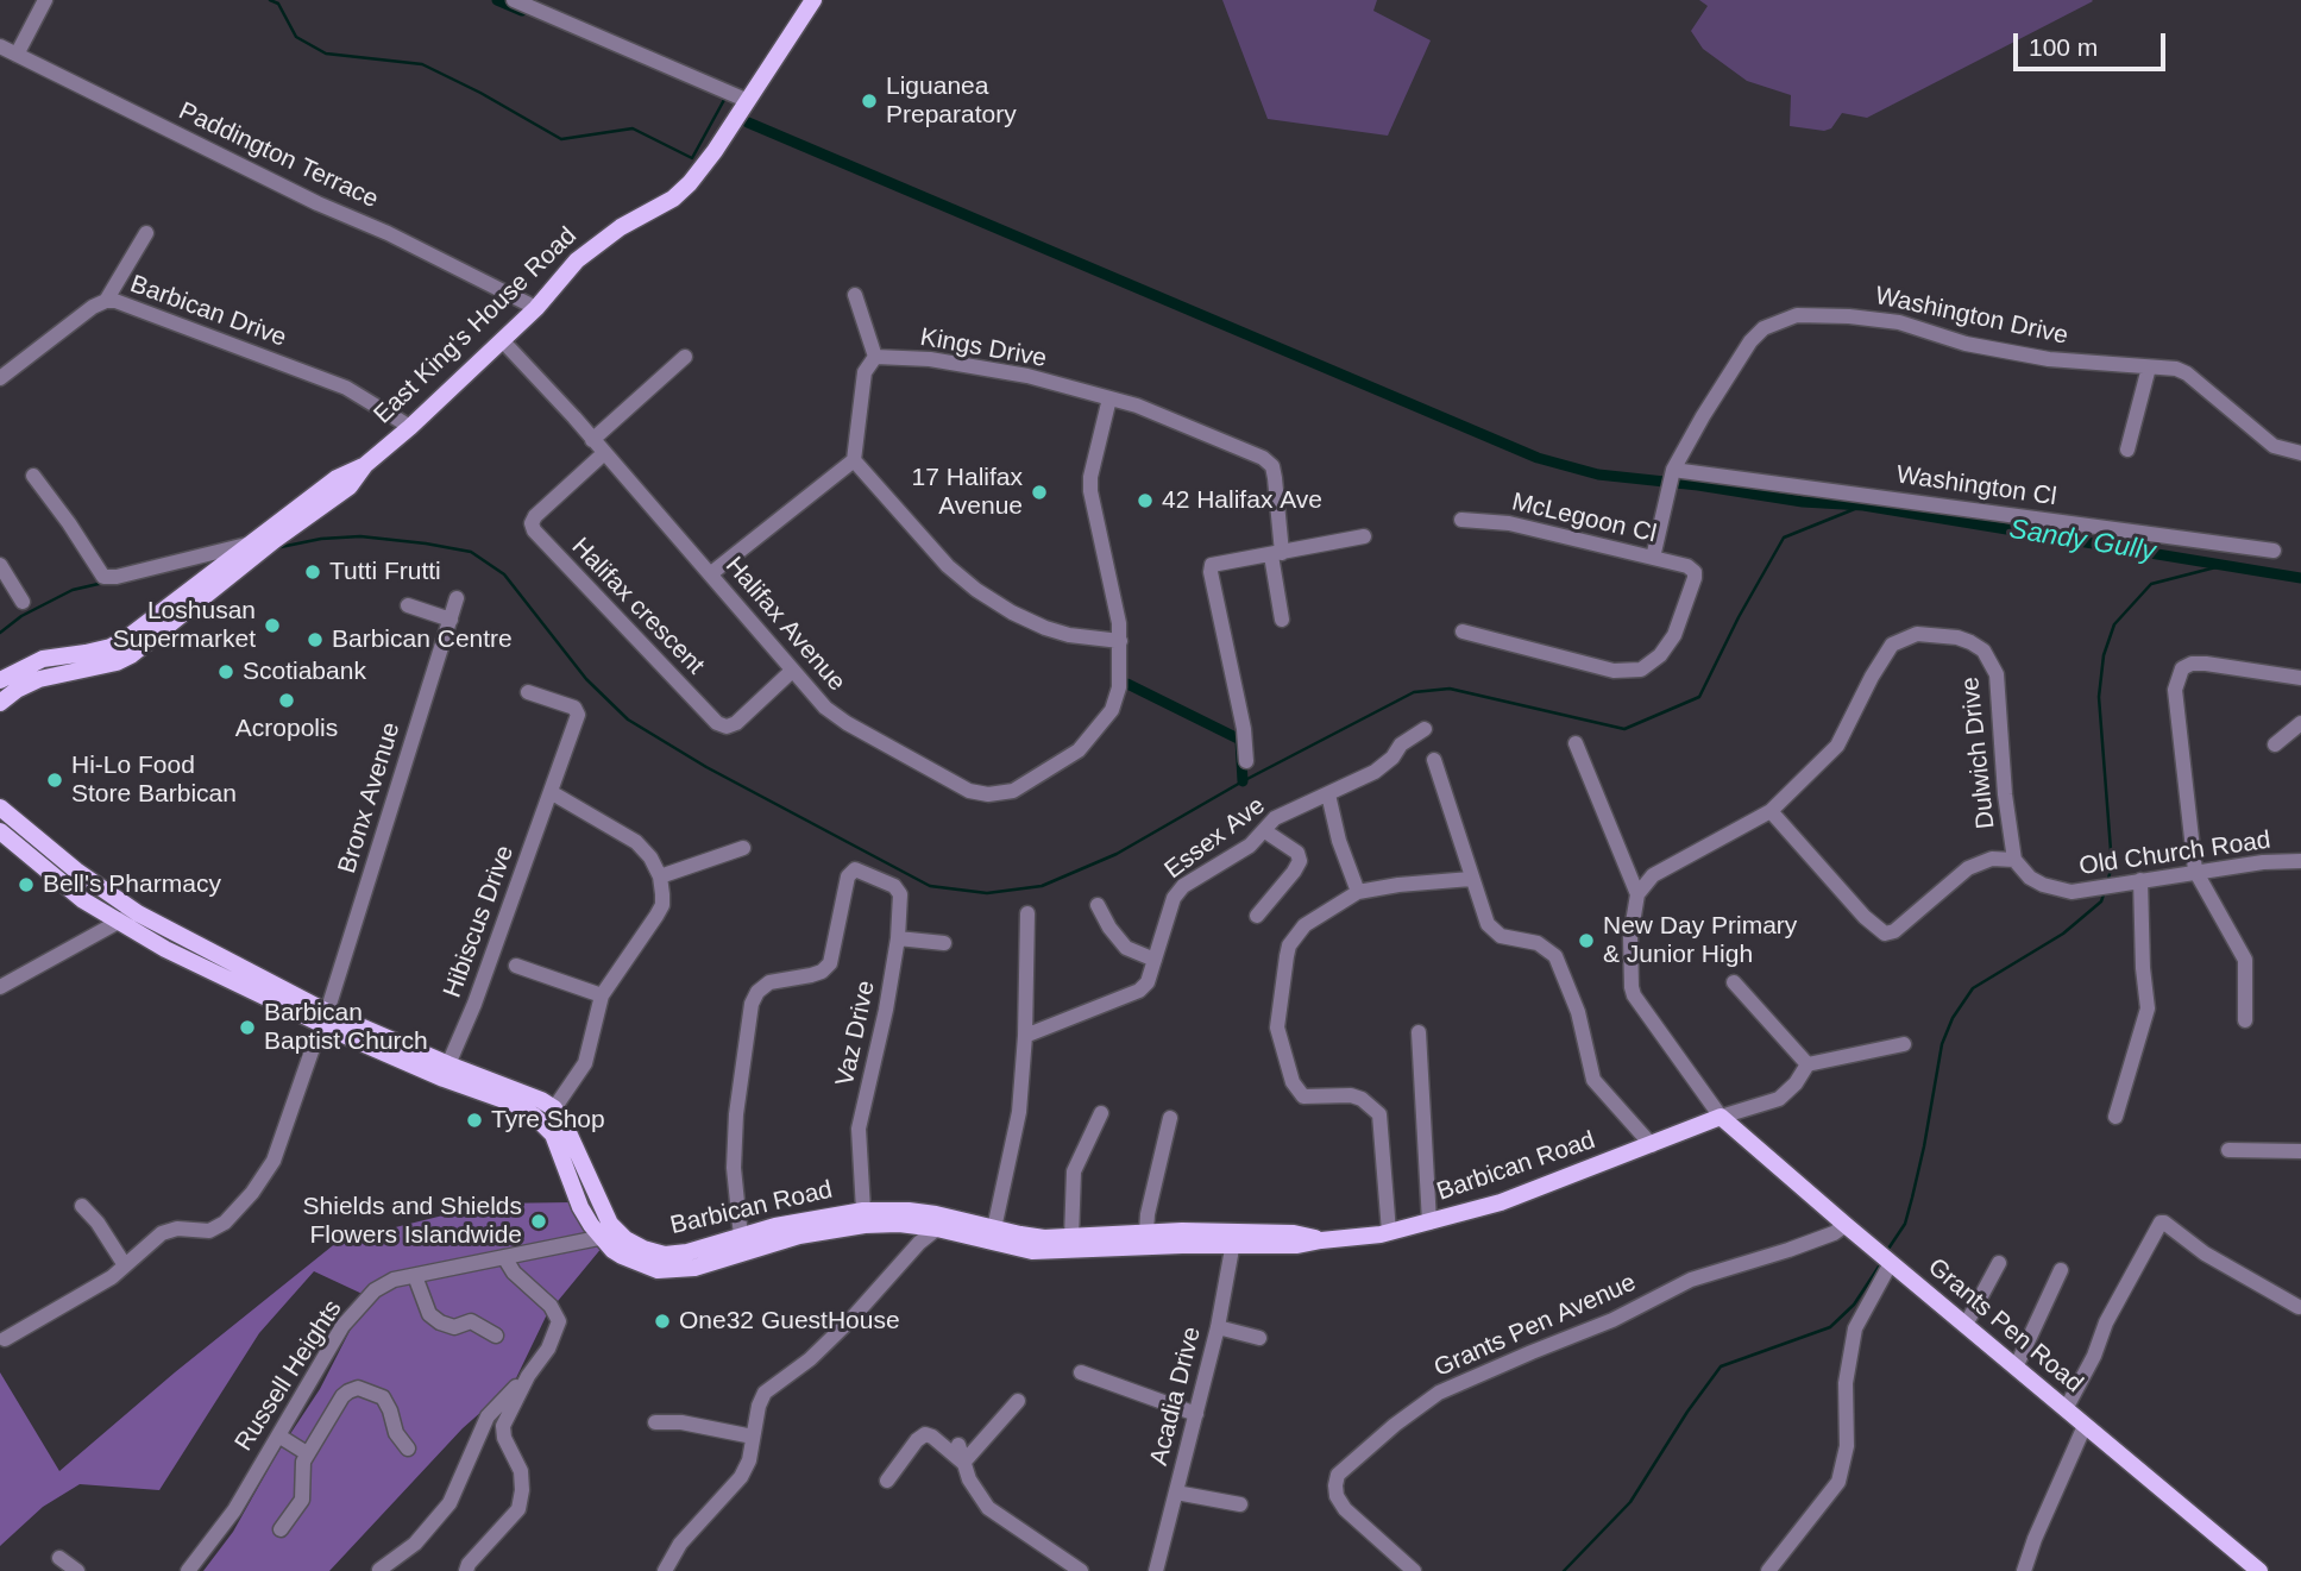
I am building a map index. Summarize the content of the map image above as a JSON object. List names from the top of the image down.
{
  "streets": {
    "main road": ["East King's House Road", "Barbican Road", "Grants Pen Road"],
    "street": [
      "Paddington Terrace",
      "Barbican Drive",
      "Washington Drive",
      "Kings Drive",
      "Washington Cl",
      "McLegoon Cl",
      "Halifax crescent",
      "Halifax Avenue",
      "Dulwich Drive",
      "Bronx Avenue",
      "Essex Ave",
      "Old Church Road",
      "Hibiscus Drive",
      "Vaz Drive",
      "Grants Pen Avenue",
      "Russell Heights",
      "Acadia Drive"
    ]
  },
  "crossings": [
    ["Paddington Terrace", "East King's House Road"],
    ["Barbican Drive", "East King's House Road"],
    ["Washington Drive", "Washington Cl"],
    ["Washington Drive", "McLegoon Cl"],
    ["East King's House Road", "Halifax Avenue"],
    ["Kings Drive", "Halifax Avenue"],
    ["Halifax crescent", "Halifax Avenue"],
    ["Dulwich Drive", "Old Church Road"],
    ["Bronx Avenue", "Barbican Road"],
    ["Hibiscus Drive", "Barbican Road"],
    ["Vaz Drive", "Barbican Road"],
    ["Barbican Road", "Grants Pen Road"],
    ["Barbican Road", "Russell Heights"],
    ["Barbican Road", "Acadia Drive"],
    ["Grants Pen Avenue", "Grants Pen Road"]
  ],
  "water": ["Sandy Gully"],
  "places": [
    "Liguanea Preparatory",
    "17 Halifax Avenue",
    "42 Halifax Ave",
    "Tutti Frutti",
    "Loshusan Supermarket",
    "Barbican Centre",
    "Scotiabank",
    "Acropolis",
    "Hi-Lo Food Store Barbican",
    "Bell's Pharmacy",
    "New Day Primary & Junior High",
    "Barbican Baptist Church",
    "Tyre Shop",
    "Shields and Shields Flowers Islandwide",
    "One32 GuestHouse"
  ],
  "scale_bar": "100 m"
}
